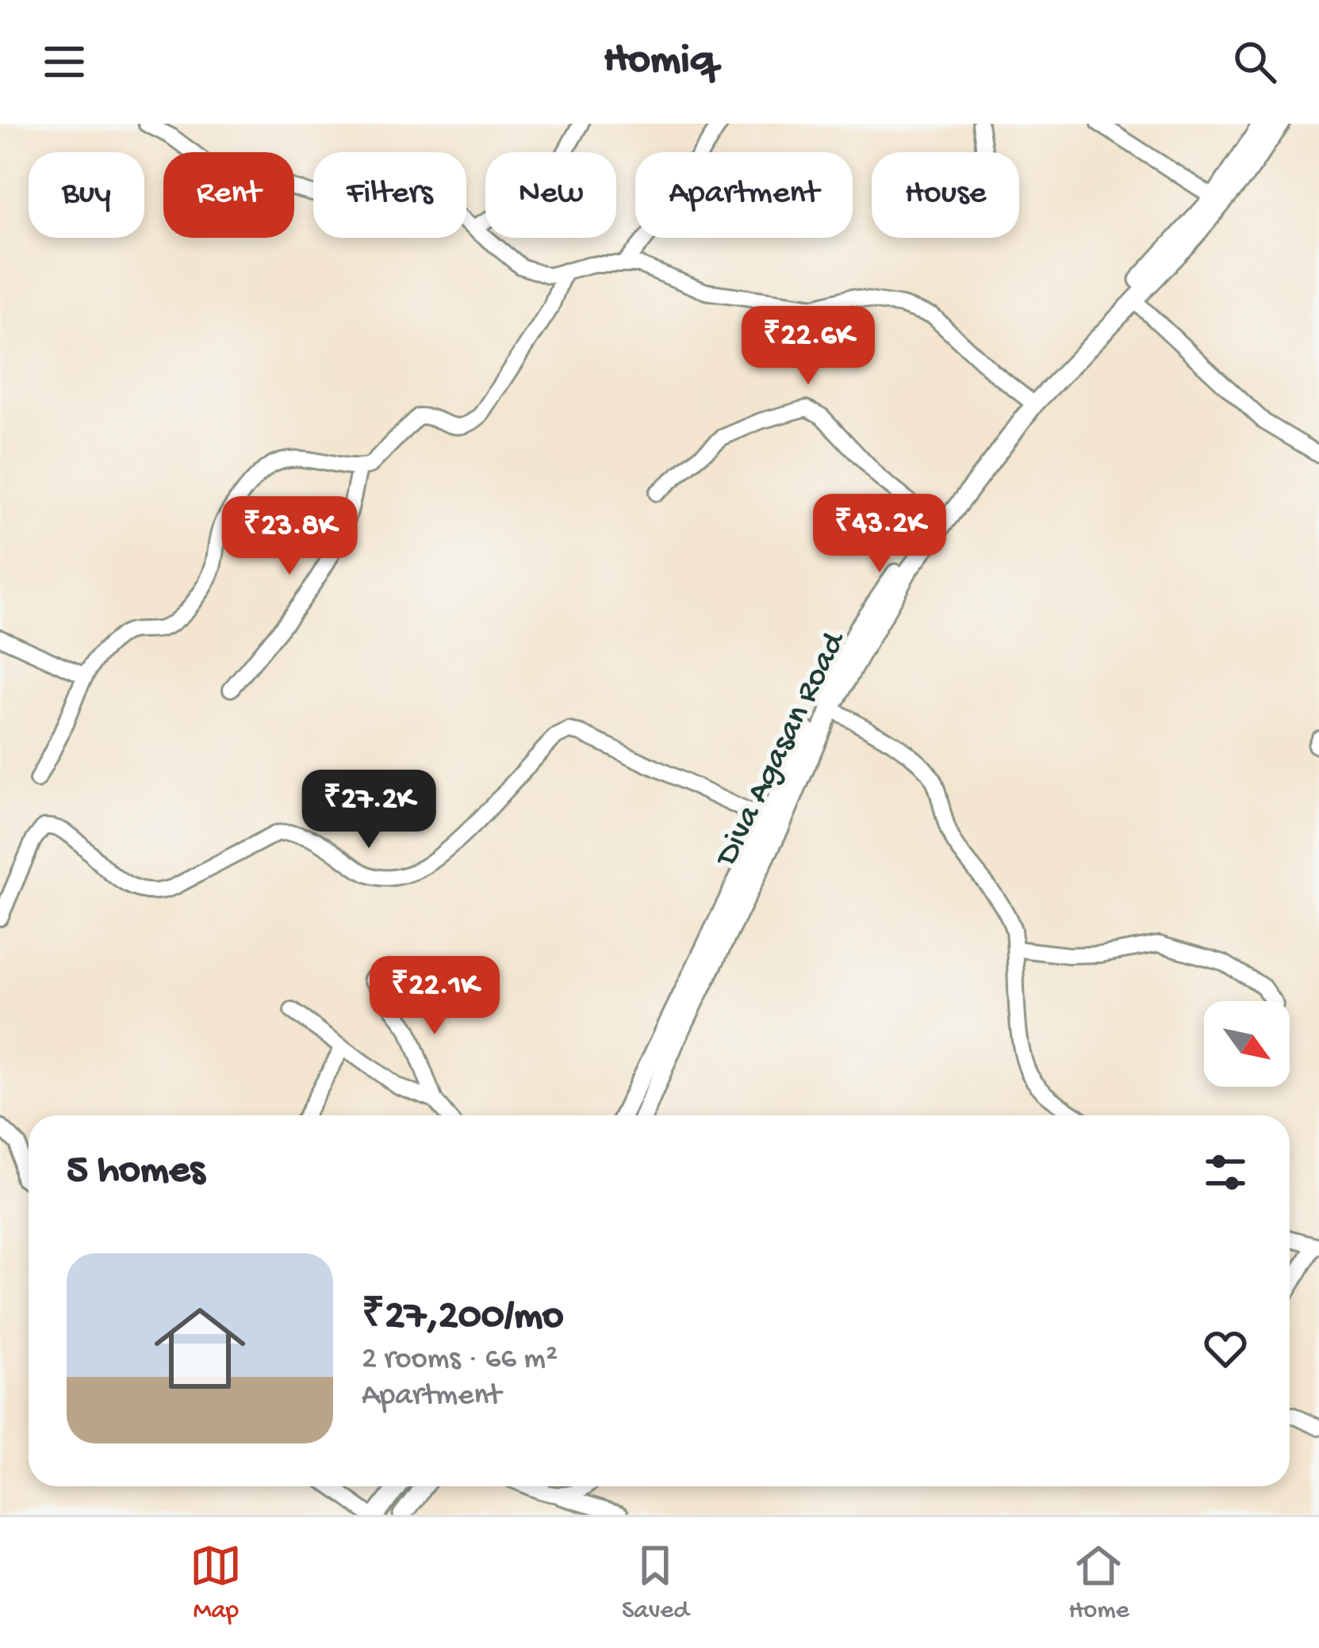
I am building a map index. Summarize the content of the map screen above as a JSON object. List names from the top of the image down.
{
  "streets": {
    "street": ["Diva Agasan Road"]
  },
  "north": "bottom right",
  "page": {
    "header": "Homiq",
    "chip": [
      "Buy",
      "Rent",
      "Filters",
      "New",
      "Apartment",
      "House"
    ],
    "price": [
      "₹22.6K",
      "₹43.2K",
      "₹23.8K",
      "₹27.2K",
      "₹22.1K"
    ],
    "heading": "5 homes",
    "list": [
      {
        "name": "₹27,200/mo",
        "note": "2 rooms · 66 m² · Apartment"
      }
    ],
    "tabs": ["Map", "Saved", "Home"]
  }
}
